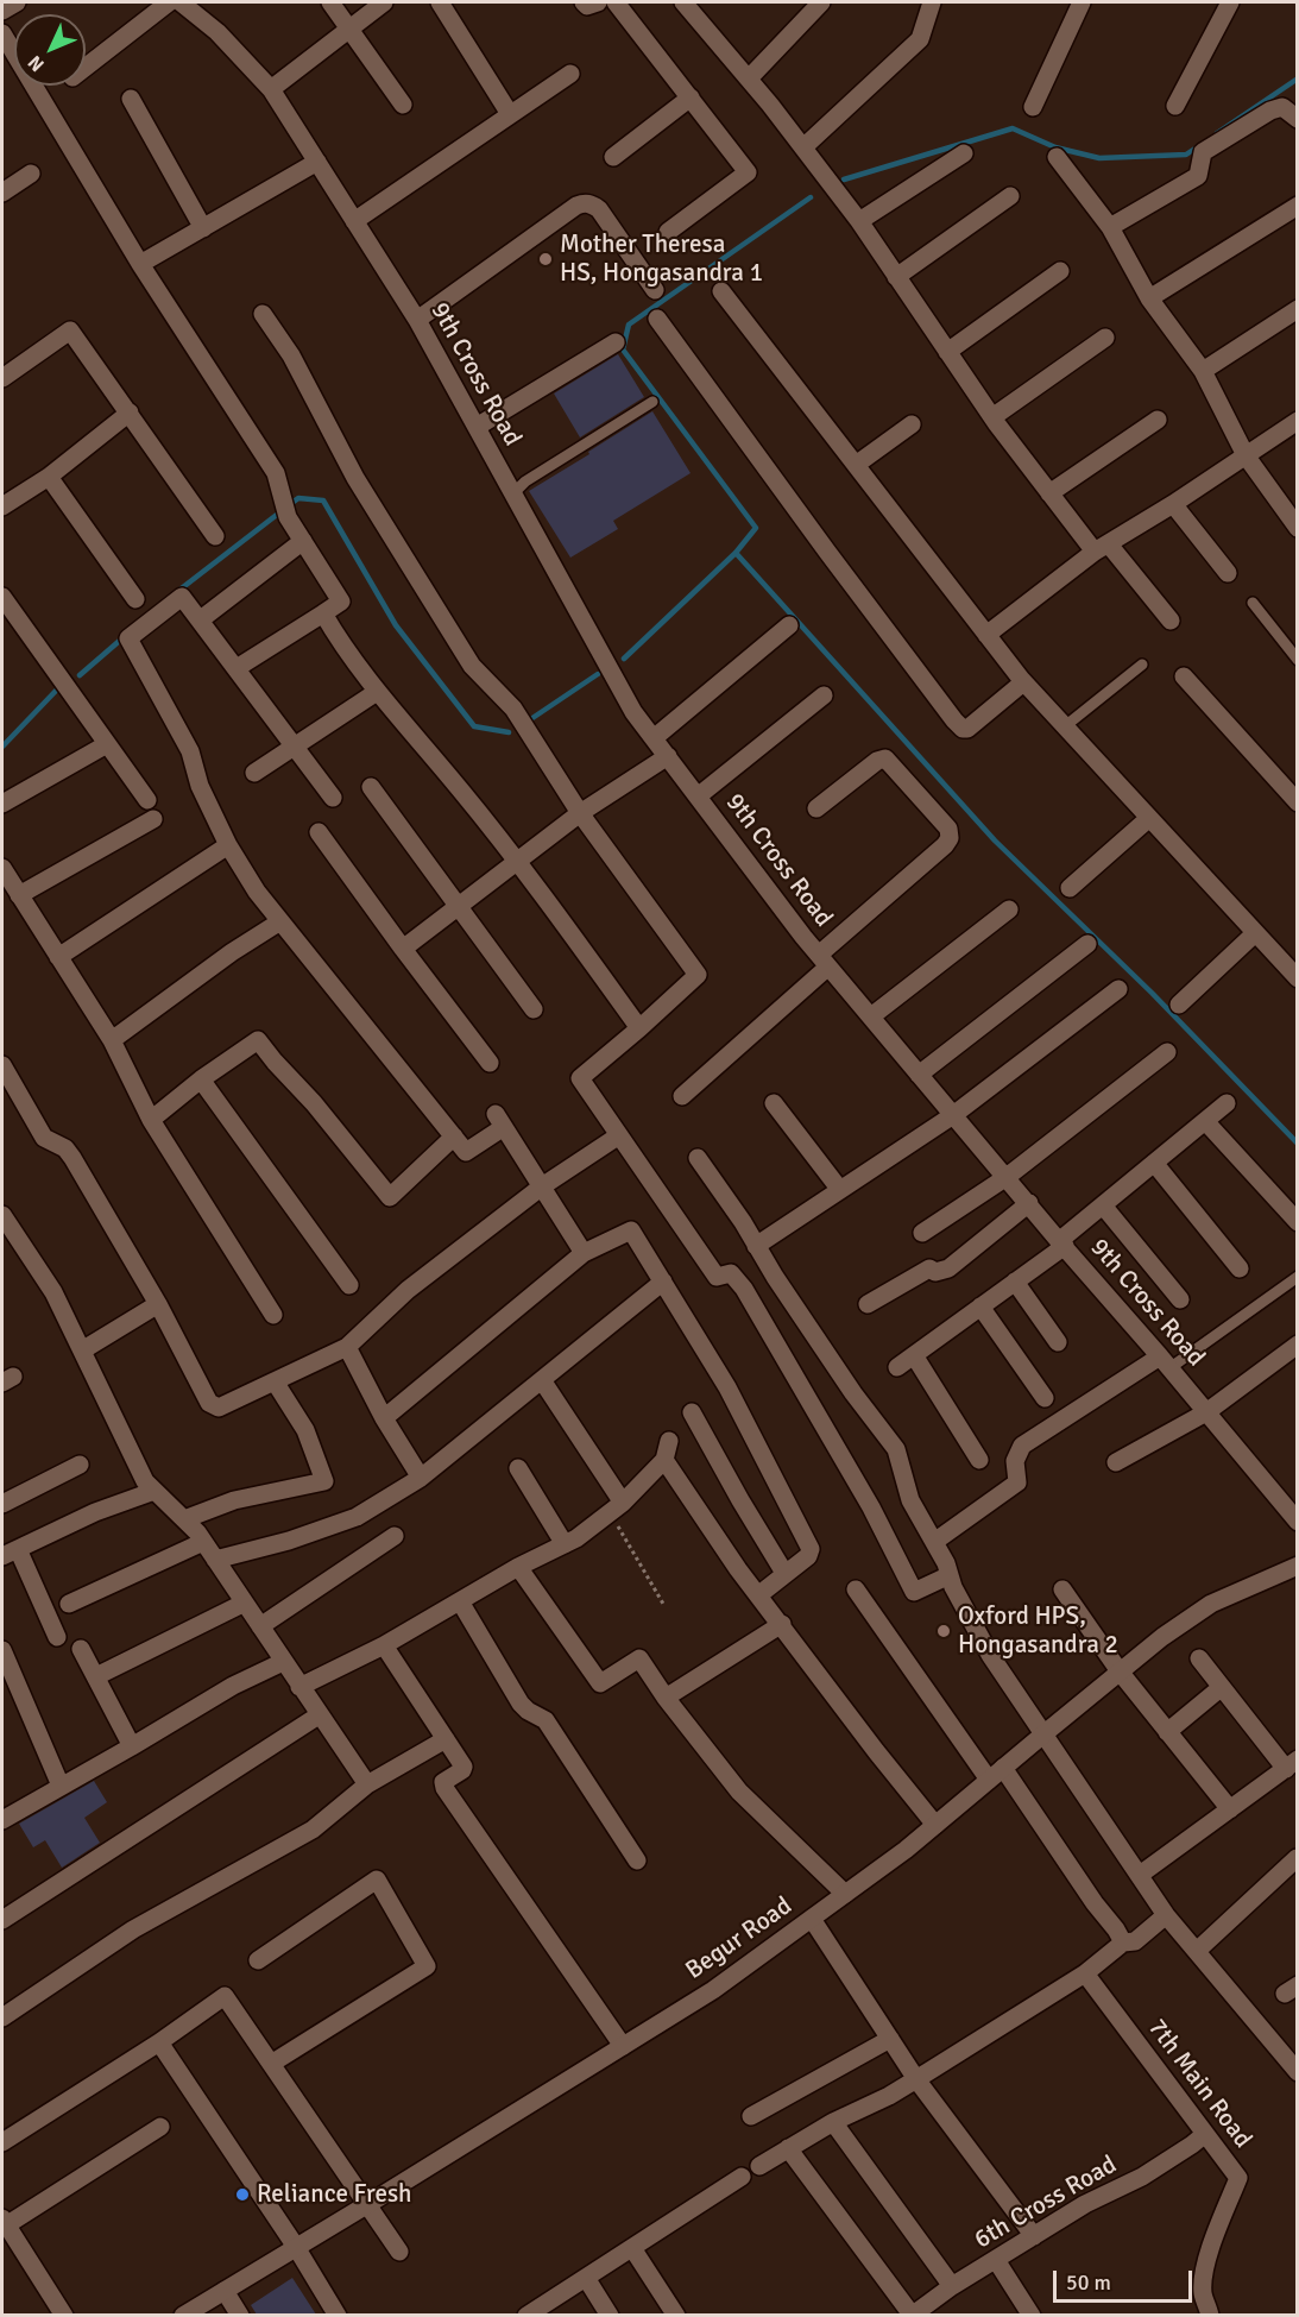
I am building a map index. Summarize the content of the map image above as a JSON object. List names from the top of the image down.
{
  "streets": {
    "street": [
      "9th Cross Road",
      "Begur Road",
      "7th Main Road",
      "6th Cross Road"
    ]
  },
  "crossings": [
    ["7th Main Road", "6th Cross Road"]
  ],
  "places": ["Mother Theresa HS, Hongasandra 1", "Oxford HPS, Hongasandra 2", "Reliance Fresh"],
  "scale_bar": "50 m",
  "north": "bottom left"
}
